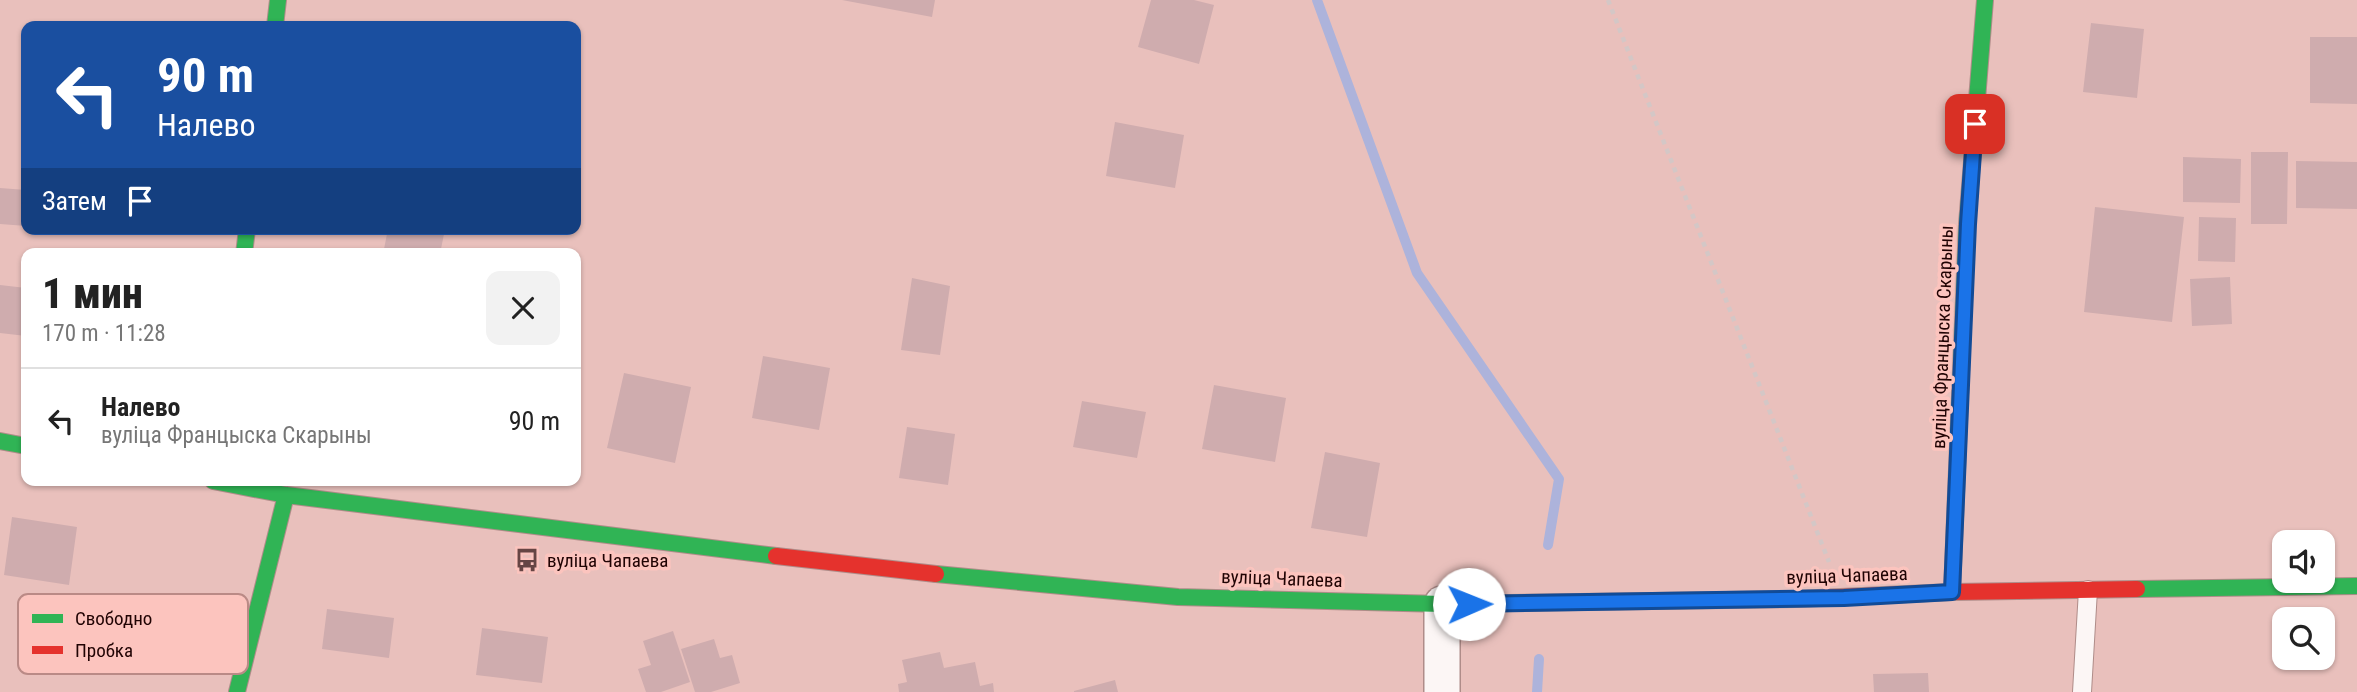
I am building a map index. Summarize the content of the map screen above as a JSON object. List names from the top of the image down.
{
  "streets": {
    "main road": ["вуліца Францыска Скарыны", "вуліца Чапаева"]
  },
  "crossings": [
    ["вуліца Францыска Скарыны", "вуліца Чапаева"]
  ],
  "places": {
    "bus stop": ["вуліца Чапаева"]
  },
  "legend": ["Свободно", "Пробка"],
  "page": {
    "turn": ["90 m", "Налево"],
    "then": "Затем",
    "heading": ["1 мин", "170 m · 11:28"],
    "list": [
      {
        "name": "Налево",
        "note": "вуліца Францыска Скарыны",
        "value": "90 m"
      }
    ]
  }
}
